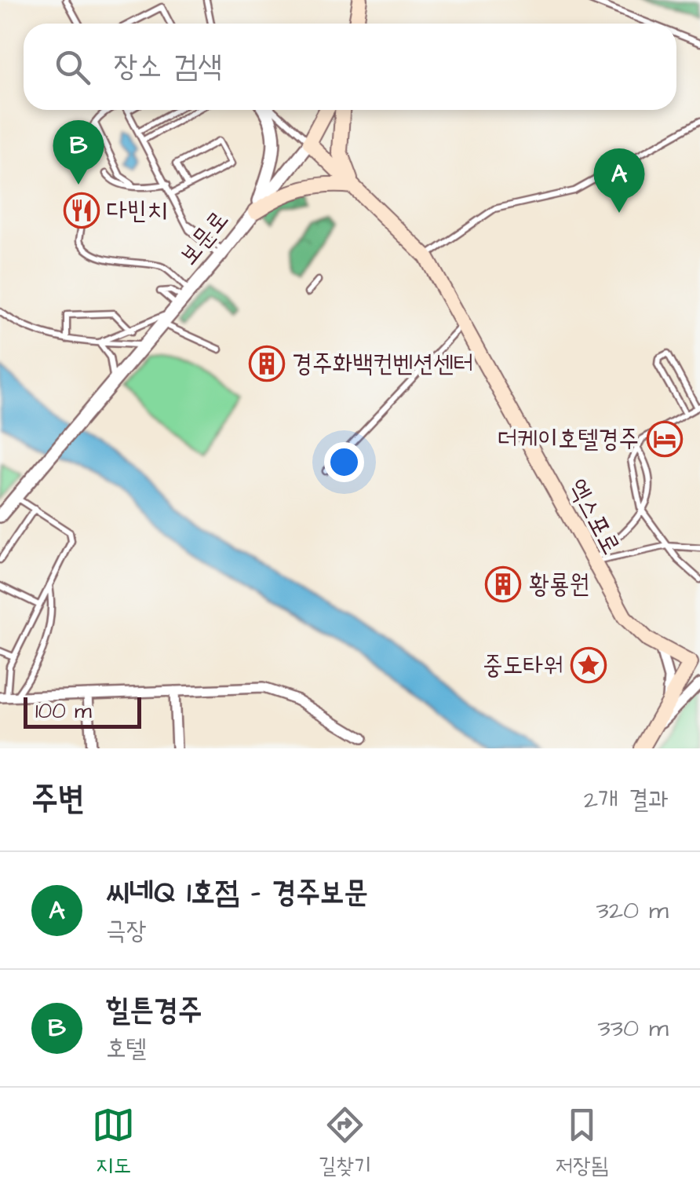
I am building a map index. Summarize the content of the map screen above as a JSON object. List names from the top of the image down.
{
  "streets": {
    "main road": ["보문로", "엑스포로"]
  },
  "crossings": [
    ["보문로", "엑스포로"]
  ],
  "places": {
    "restaurant": ["다빈치"],
    "building": ["경주화백컨벤션센터", "황룡원"],
    "hotel": ["더케이호텔경주"],
    "place": ["중도타워"]
  },
  "scale_bar": "100 m",
  "page": {
    "search": "장소 검색",
    "pins": ["B", "A"],
    "scale": "100 m",
    "heading": ["주변", "2개 결과"],
    "list": [
      {
        "mark": "A",
        "name": "씨네Q 1호점 - 경주보문",
        "note": "극장",
        "value": "320 m"
      },
      {
        "mark": "B",
        "name": "힐튼경주",
        "note": "호텔",
        "value": "330 m"
      }
    ],
    "nav": ["지도", "길찾기", "저장됨"]
  }
}
